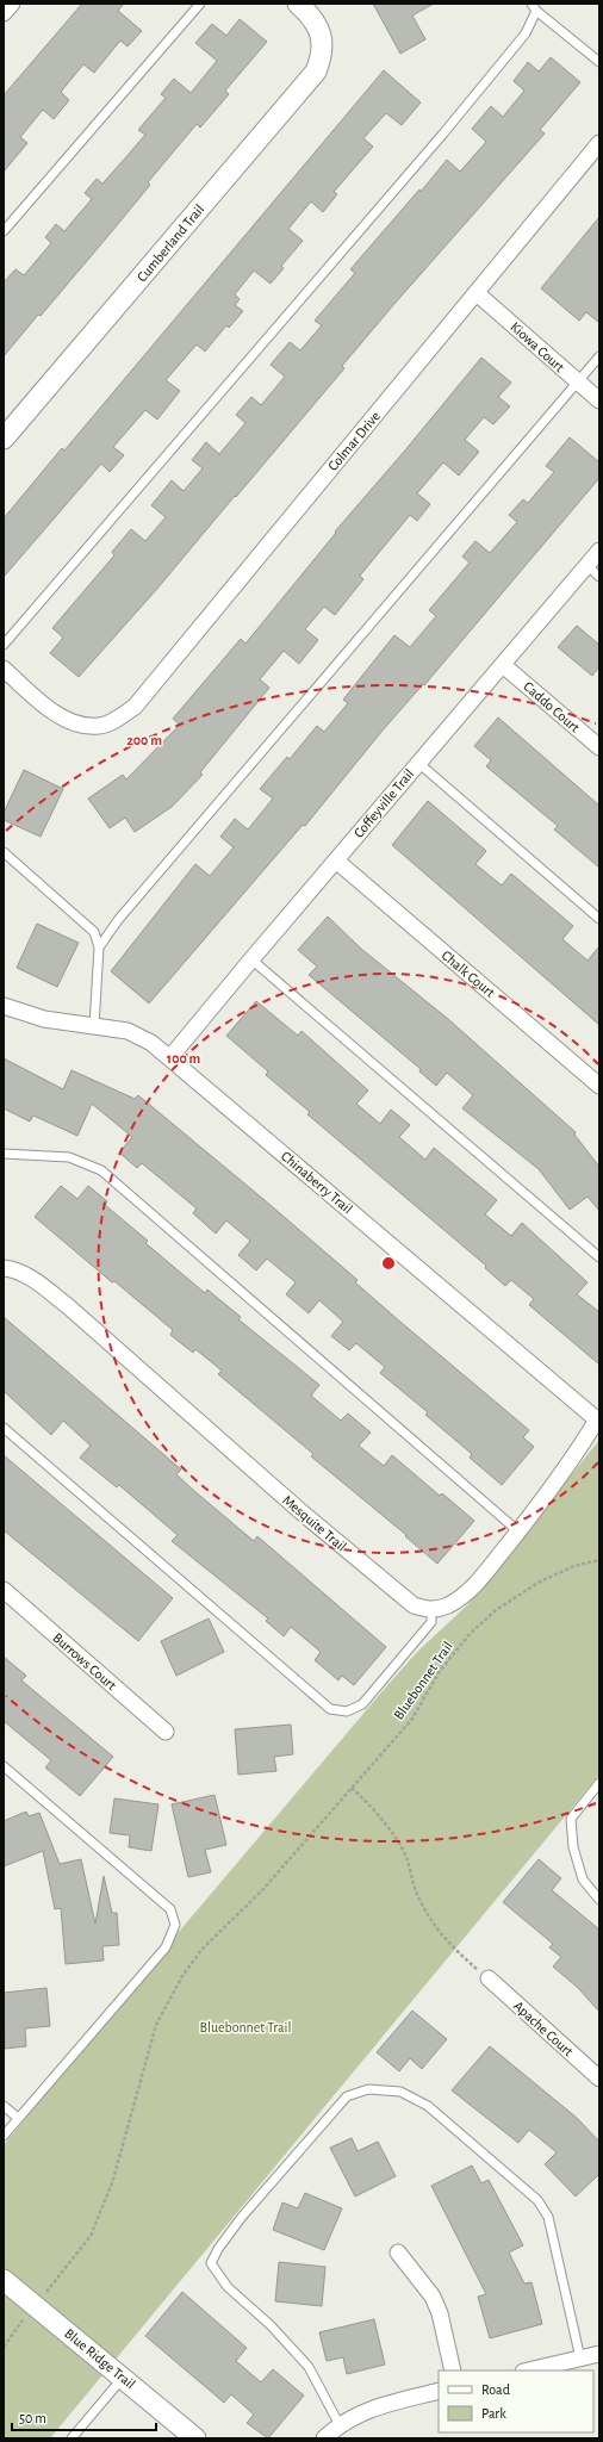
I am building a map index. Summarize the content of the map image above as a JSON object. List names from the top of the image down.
{
  "streets": {
    "street": [
      "Cumberland Trail",
      "Kiowa Court",
      "Colmar Drive",
      "Caddo Court",
      "Coffeyville Trail",
      "Chalk Court",
      "Chinaberry Trail",
      "Mesquite Trail",
      "Burrows Court",
      "Apache Court",
      "Blue Ridge Trail"
    ],
    "path": ["Bluebonnet Trail"]
  },
  "crossings": [
    ["Kiowa Court", "Colmar Drive"],
    ["Caddo Court", "Coffeyville Trail"],
    ["Coffeyville Trail", "Chalk Court"],
    ["Coffeyville Trail", "Chinaberry Trail"]
  ],
  "parks": ["Bluebonnet Trail"],
  "legend": ["Road", "Park"],
  "scale_bar": "50 m",
  "rings": ["200 m", "100 m"]
}
